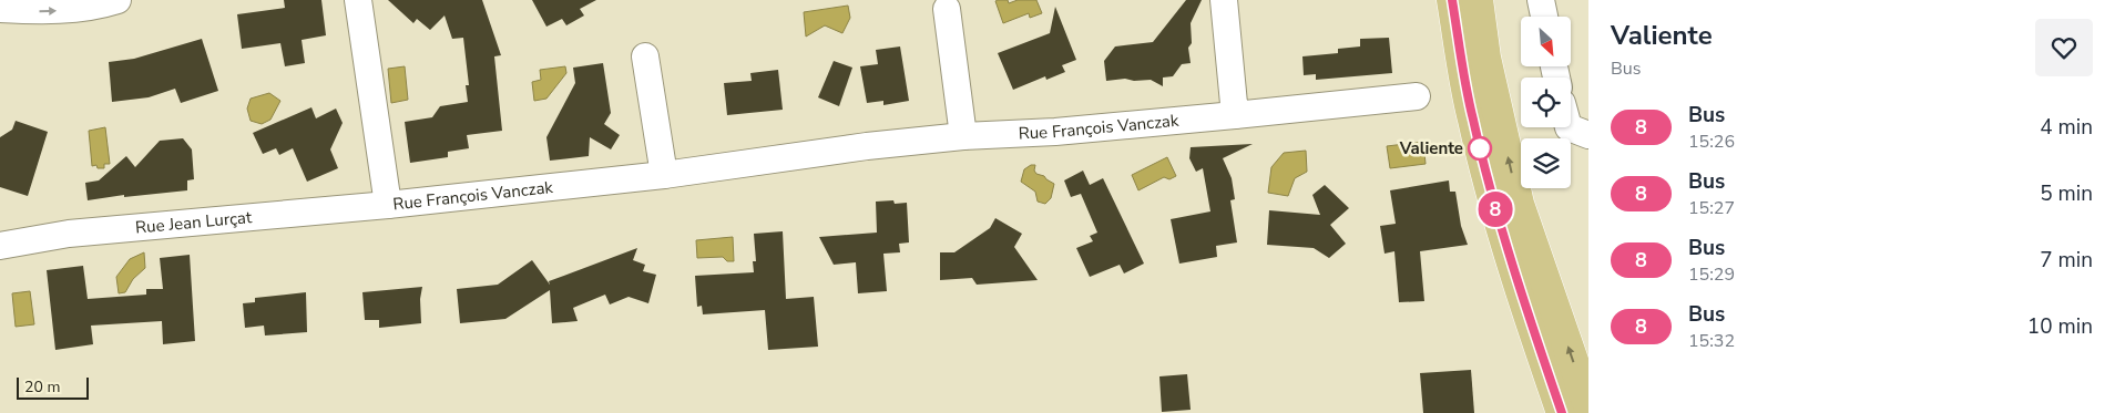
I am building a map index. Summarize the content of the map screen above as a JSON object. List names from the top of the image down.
{
  "streets": {
    "street": ["Rue François Vanczak", "Rue Jean Lurçat"]
  },
  "crossings": [
    ["Rue François Vanczak", "Rue Jean Lurçat"]
  ],
  "places": ["Valiente"],
  "lines": ["bus line 8"],
  "scale_bar": "20 m",
  "north": "bottom right",
  "page": {
    "on_map": "8",
    "heading": ["Valiente", "Bus"],
    "list": [
      {
        "mark": "8",
        "name": "Bus",
        "note": "15:26",
        "value": "4 min"
      },
      {
        "mark": "8",
        "name": "Bus",
        "note": "15:27",
        "value": "5 min"
      },
      {
        "mark": "8",
        "name": "Bus",
        "note": "15:29",
        "value": "7 min"
      },
      {
        "mark": "8",
        "name": "Bus",
        "note": "15:32",
        "value": "10 min"
      }
    ],
    "scale": "20 m"
  }
}
